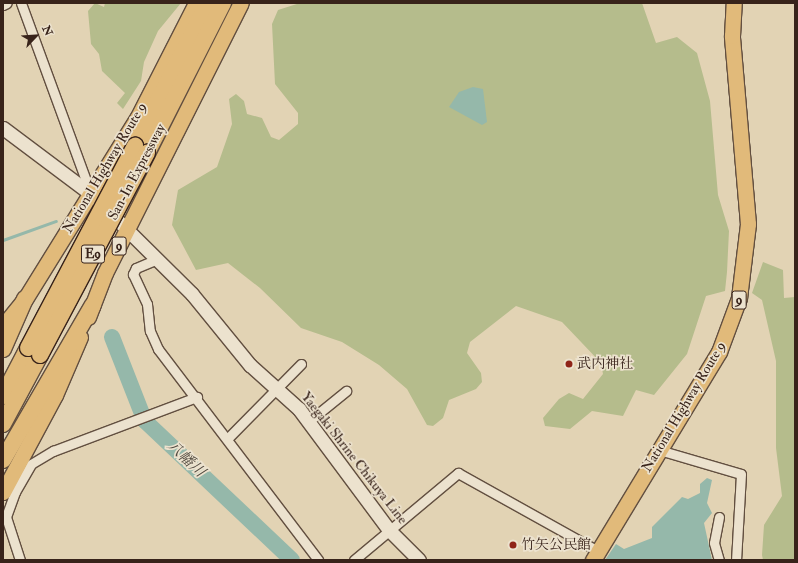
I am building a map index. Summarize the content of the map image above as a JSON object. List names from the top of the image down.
{
  "streets": {
    "highway": [
      "National Highway Route 9",
      "San-In Expressway",
      "9",
      "E9"
    ],
    "main road": ["Yaegaki Shrine Chikuya Line"]
  },
  "crossings": [
    ["National Highway Route 9", "Yaegaki Shrine Chikuya Line"],
    ["9", "Yaegaki Shrine Chikuya Line"]
  ],
  "water": ["八幡川"],
  "places": ["武内神社", "竹矢公民館"],
  "north": "top right"
}
